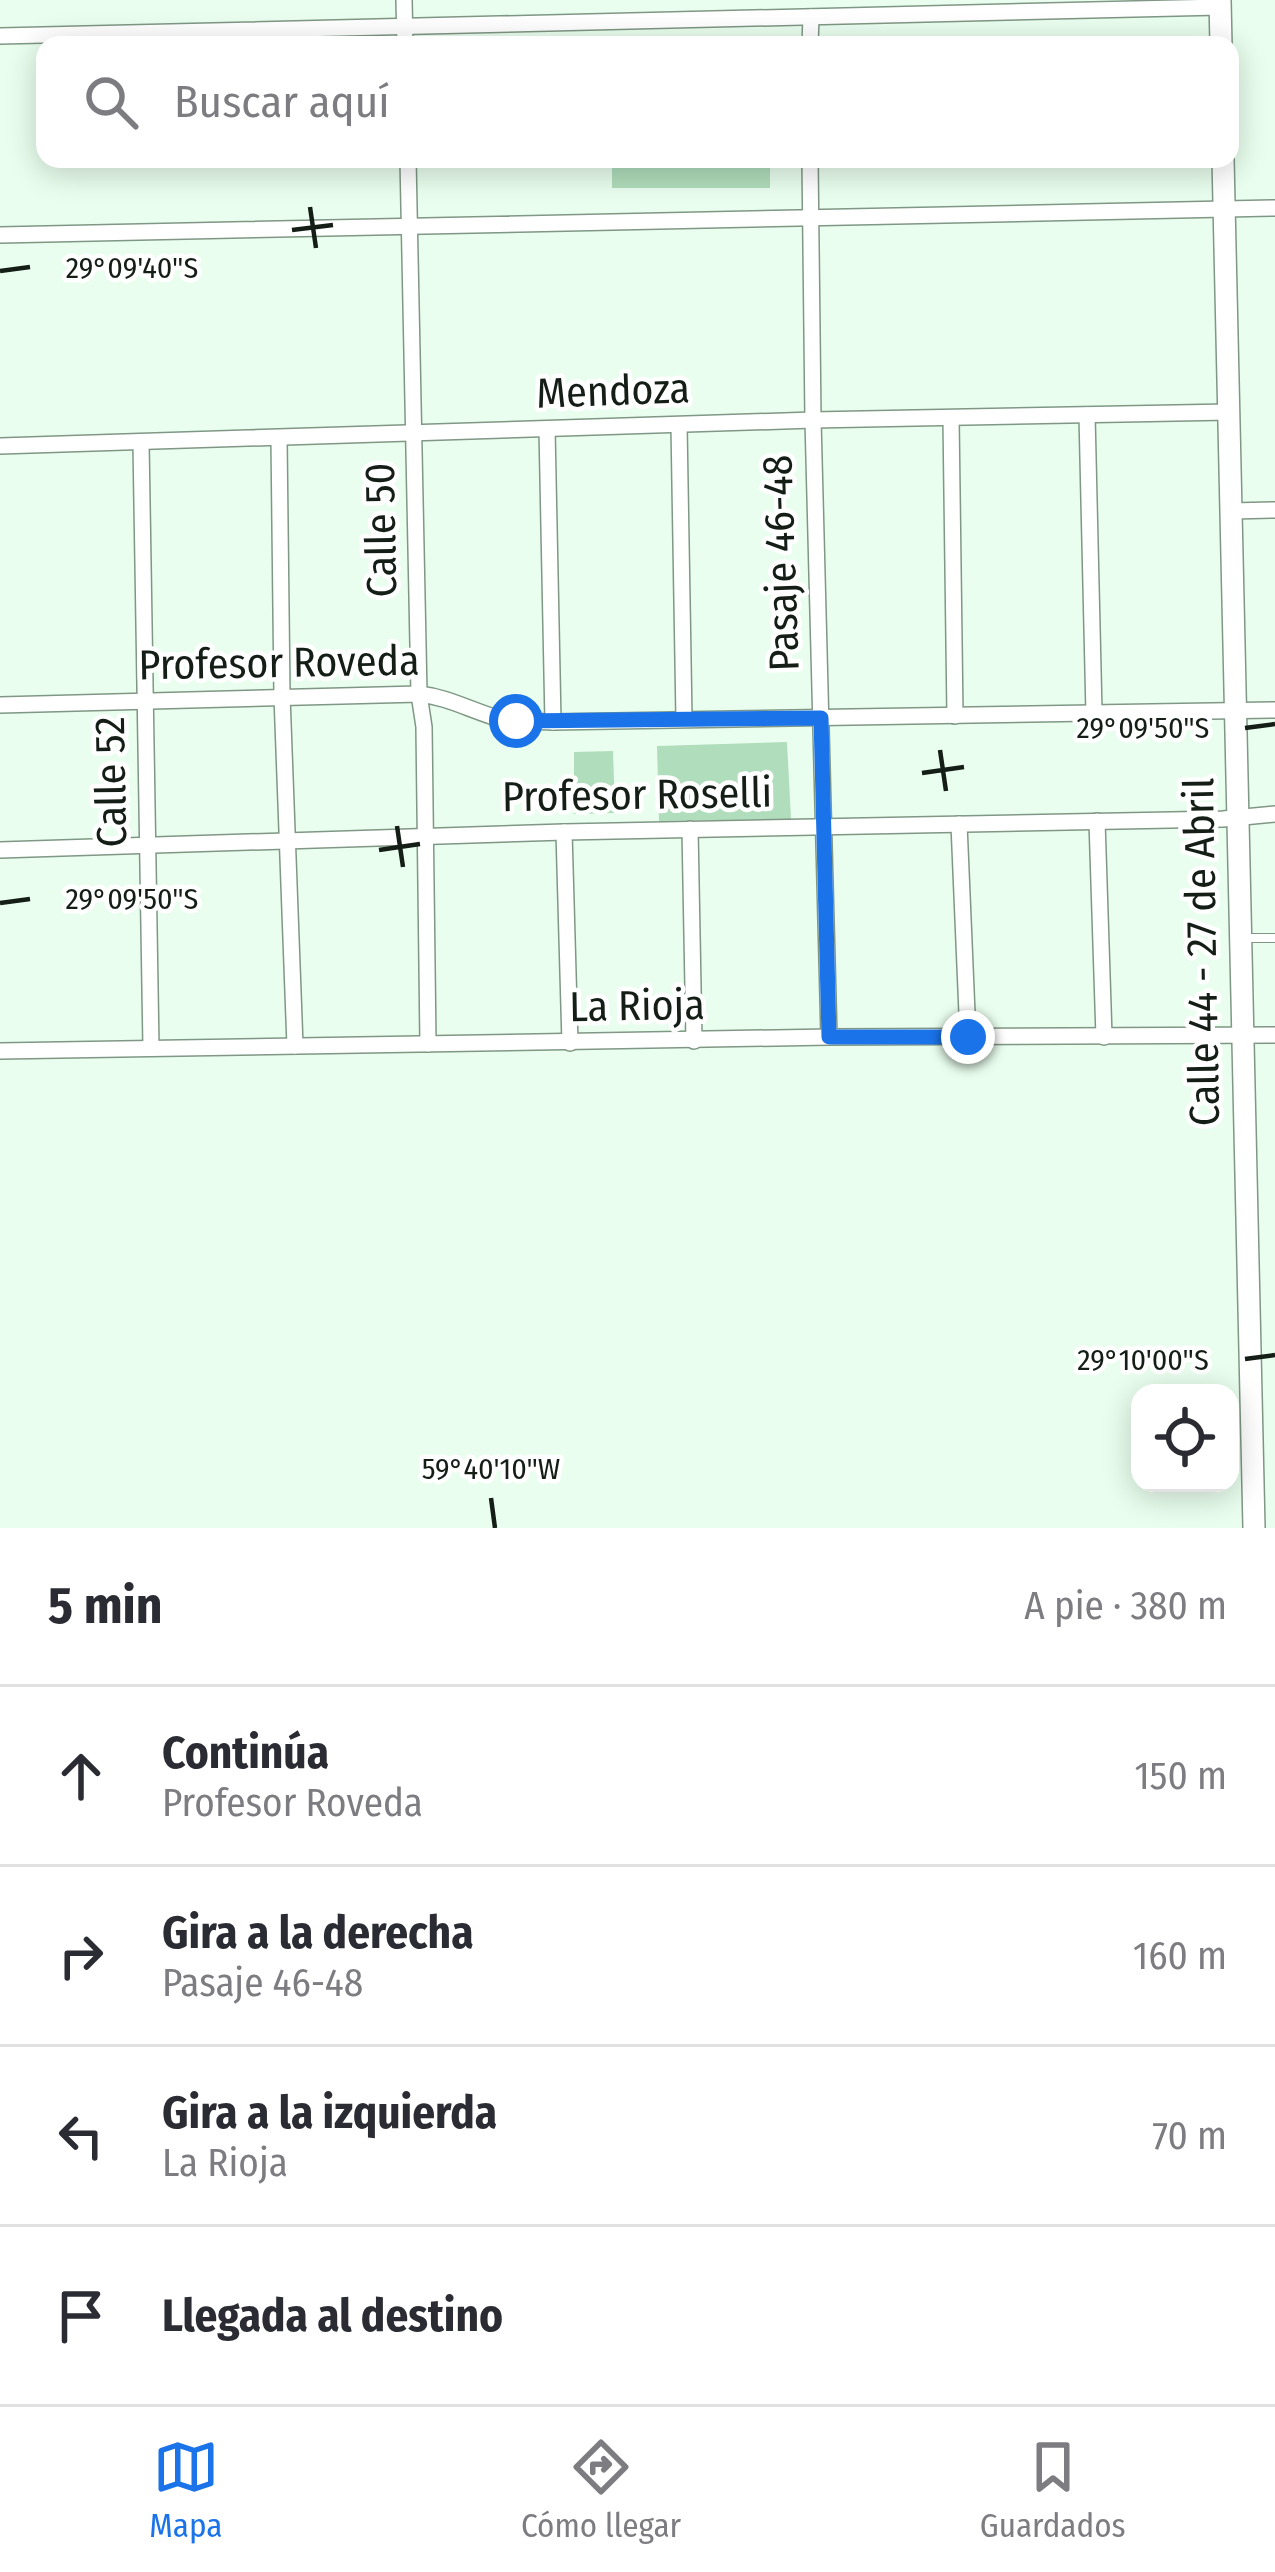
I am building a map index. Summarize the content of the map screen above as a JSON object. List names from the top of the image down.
{
  "streets": {
    "street": [
      "Mendoza",
      "Calle 50",
      "Pasaje 46-48",
      "Profesor Roveda",
      "Calle 52",
      "Profesor Roselli",
      "Calle 44 - 27 de Abril",
      "La Rioja"
    ]
  },
  "crossings": [
    ["Mendoza", "Calle 50"],
    ["Mendoza", "Pasaje 46-48"],
    ["Mendoza", "Calle 52"],
    ["Mendoza", "Calle 44 - 27 de Abril"],
    ["Calle 50", "Profesor Roveda"],
    ["Calle 50", "Profesor Roselli"],
    ["Calle 50", "La Rioja"],
    ["Pasaje 46-48", "Profesor Roveda"],
    ["Pasaje 46-48", "Profesor Roselli"],
    ["Pasaje 46-48", "La Rioja"],
    ["Profesor Roveda", "Calle 52"],
    ["Profesor Roveda", "Calle 44 - 27 de Abril"],
    ["Calle 52", "Profesor Roselli"],
    ["Calle 52", "La Rioja"],
    ["Profesor Roselli", "Calle 44 - 27 de Abril"],
    ["Calle 44 - 27 de Abril", "La Rioja"]
  ],
  "page": {
    "search": "Buscar aquí",
    "heading": ["5 min", "A pie · 380 m"],
    "list": [
      ["Continúa", "Profesor Roveda", "150 m"],
      ["Gira a la derecha", "Pasaje 46-48", "160 m"],
      ["Gira a la izquierda", "La Rioja", "70 m"],
      "Llegada al destino"
    ],
    "nav": ["Mapa", "Cómo llegar", "Guardados"]
  },
  "coordinates": [
    "29°09'40\"S",
    "29°09'50\"S",
    "29°10'00\"S",
    "59°40'10\"W"
  ]
}
